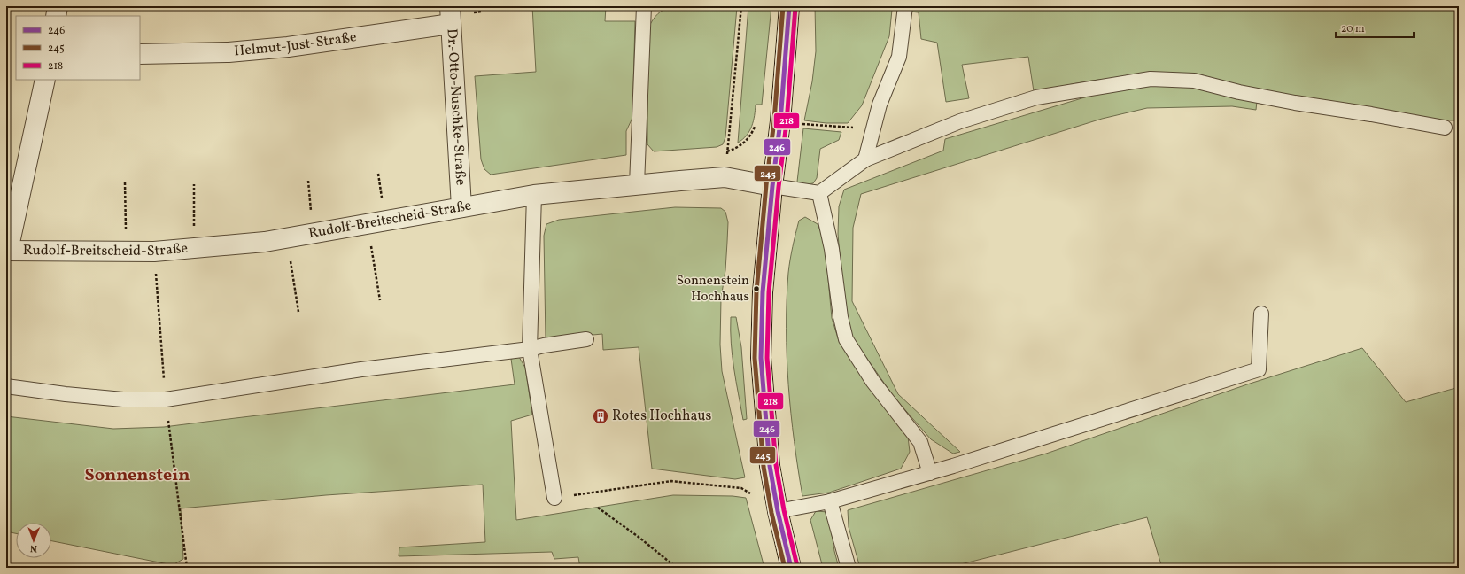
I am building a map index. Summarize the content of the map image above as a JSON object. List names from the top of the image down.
{
  "streets": {
    "street": ["Helmut-Just-Straße", "Dr.-Otto-Nuschke-Straße", "Rudolf-Breitscheid-Straße"]
  },
  "crossings": [
    ["Helmut-Just-Straße", "Dr.-Otto-Nuschke-Straße"],
    ["Dr.-Otto-Nuschke-Straße", "Rudolf-Breitscheid-Straße"]
  ],
  "districts": ["Sonnenstein"],
  "places": {
    "other": ["Sonnenstein Hochhaus"],
    "building": ["Rotes Hochhaus"]
  },
  "lines": ["transit line 246", "transit line 245", "transit line 218"],
  "legend": ["246", "245", "218"],
  "scale_bar": "20 m",
  "north": "bottom"
}
